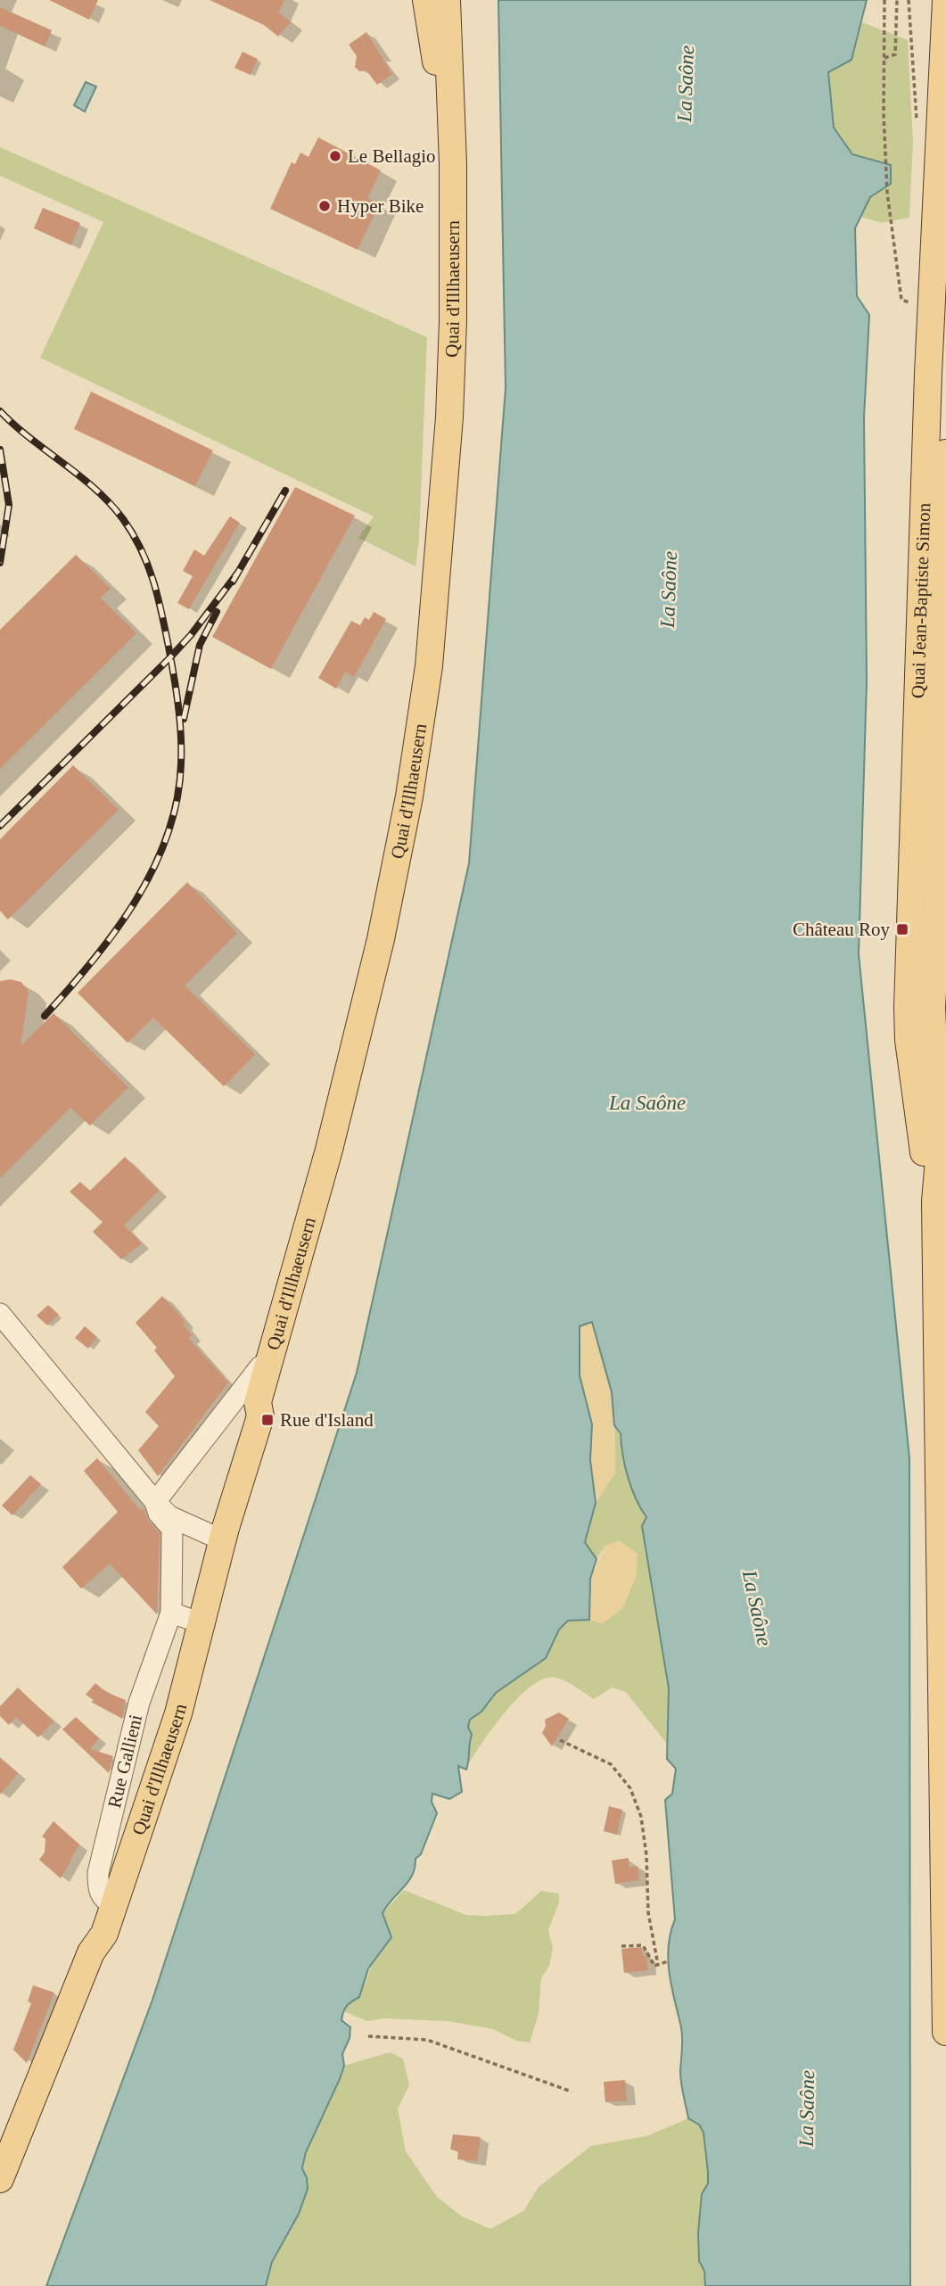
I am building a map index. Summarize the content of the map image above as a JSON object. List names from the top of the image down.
{
  "streets": {
    "main road": ["Quai d'Illhaeusern", "Quai Jean-Baptiste Simon"],
    "street": ["Rue Gallieni"]
  },
  "crossings": [
    ["Quai d'Illhaeusern", "Rue Gallieni"]
  ],
  "water": ["La Saône"],
  "places": {
    "other": ["Le Bellagio", "Hyper Bike"],
    "transit": ["Château Roy", "Rue d'Island"]
  }
}
